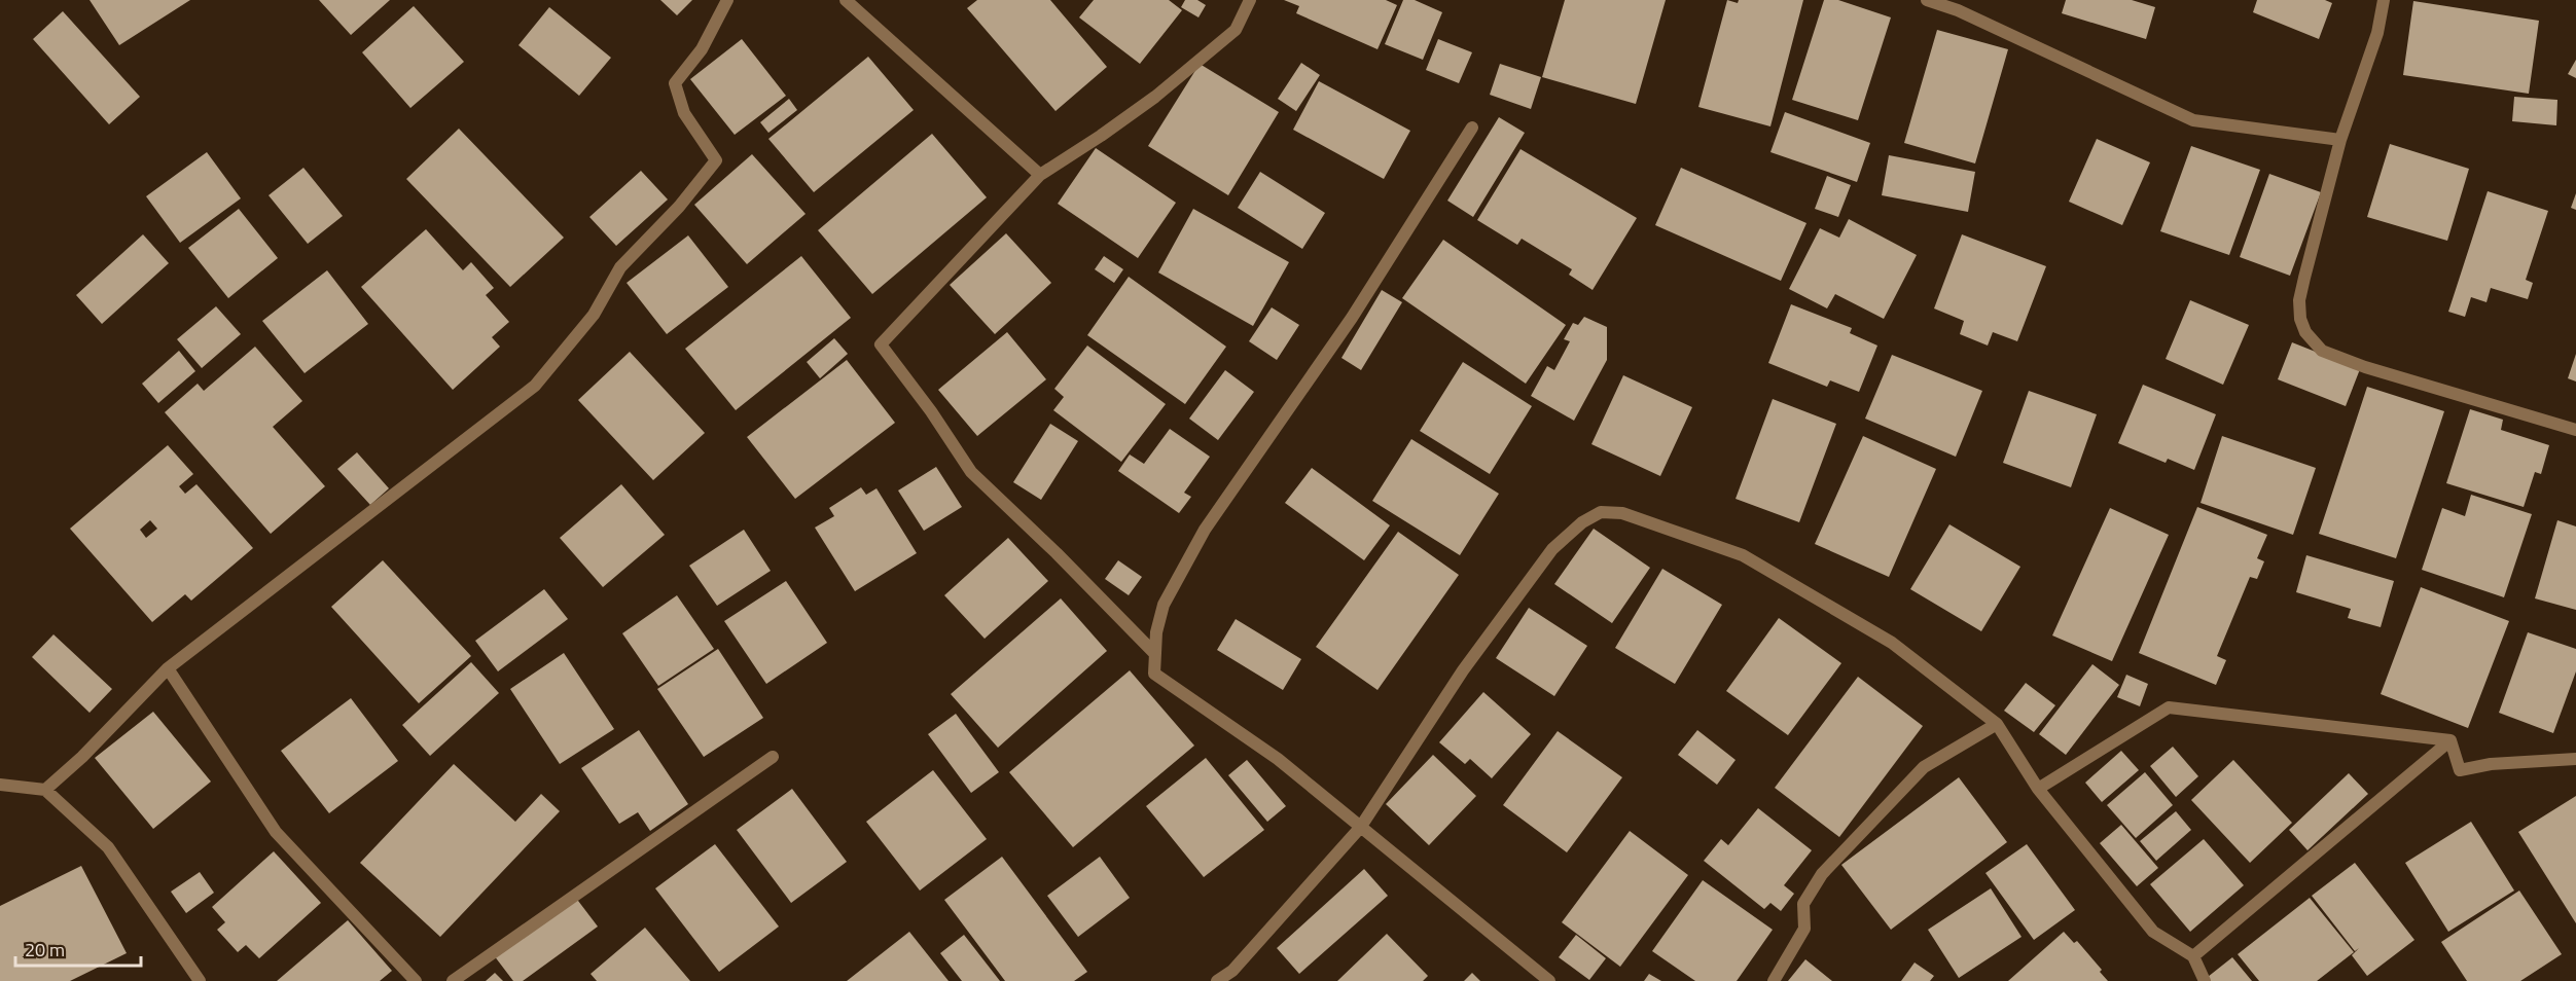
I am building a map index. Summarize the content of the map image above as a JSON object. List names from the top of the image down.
{
  "scale_bar": "20 m"
}
